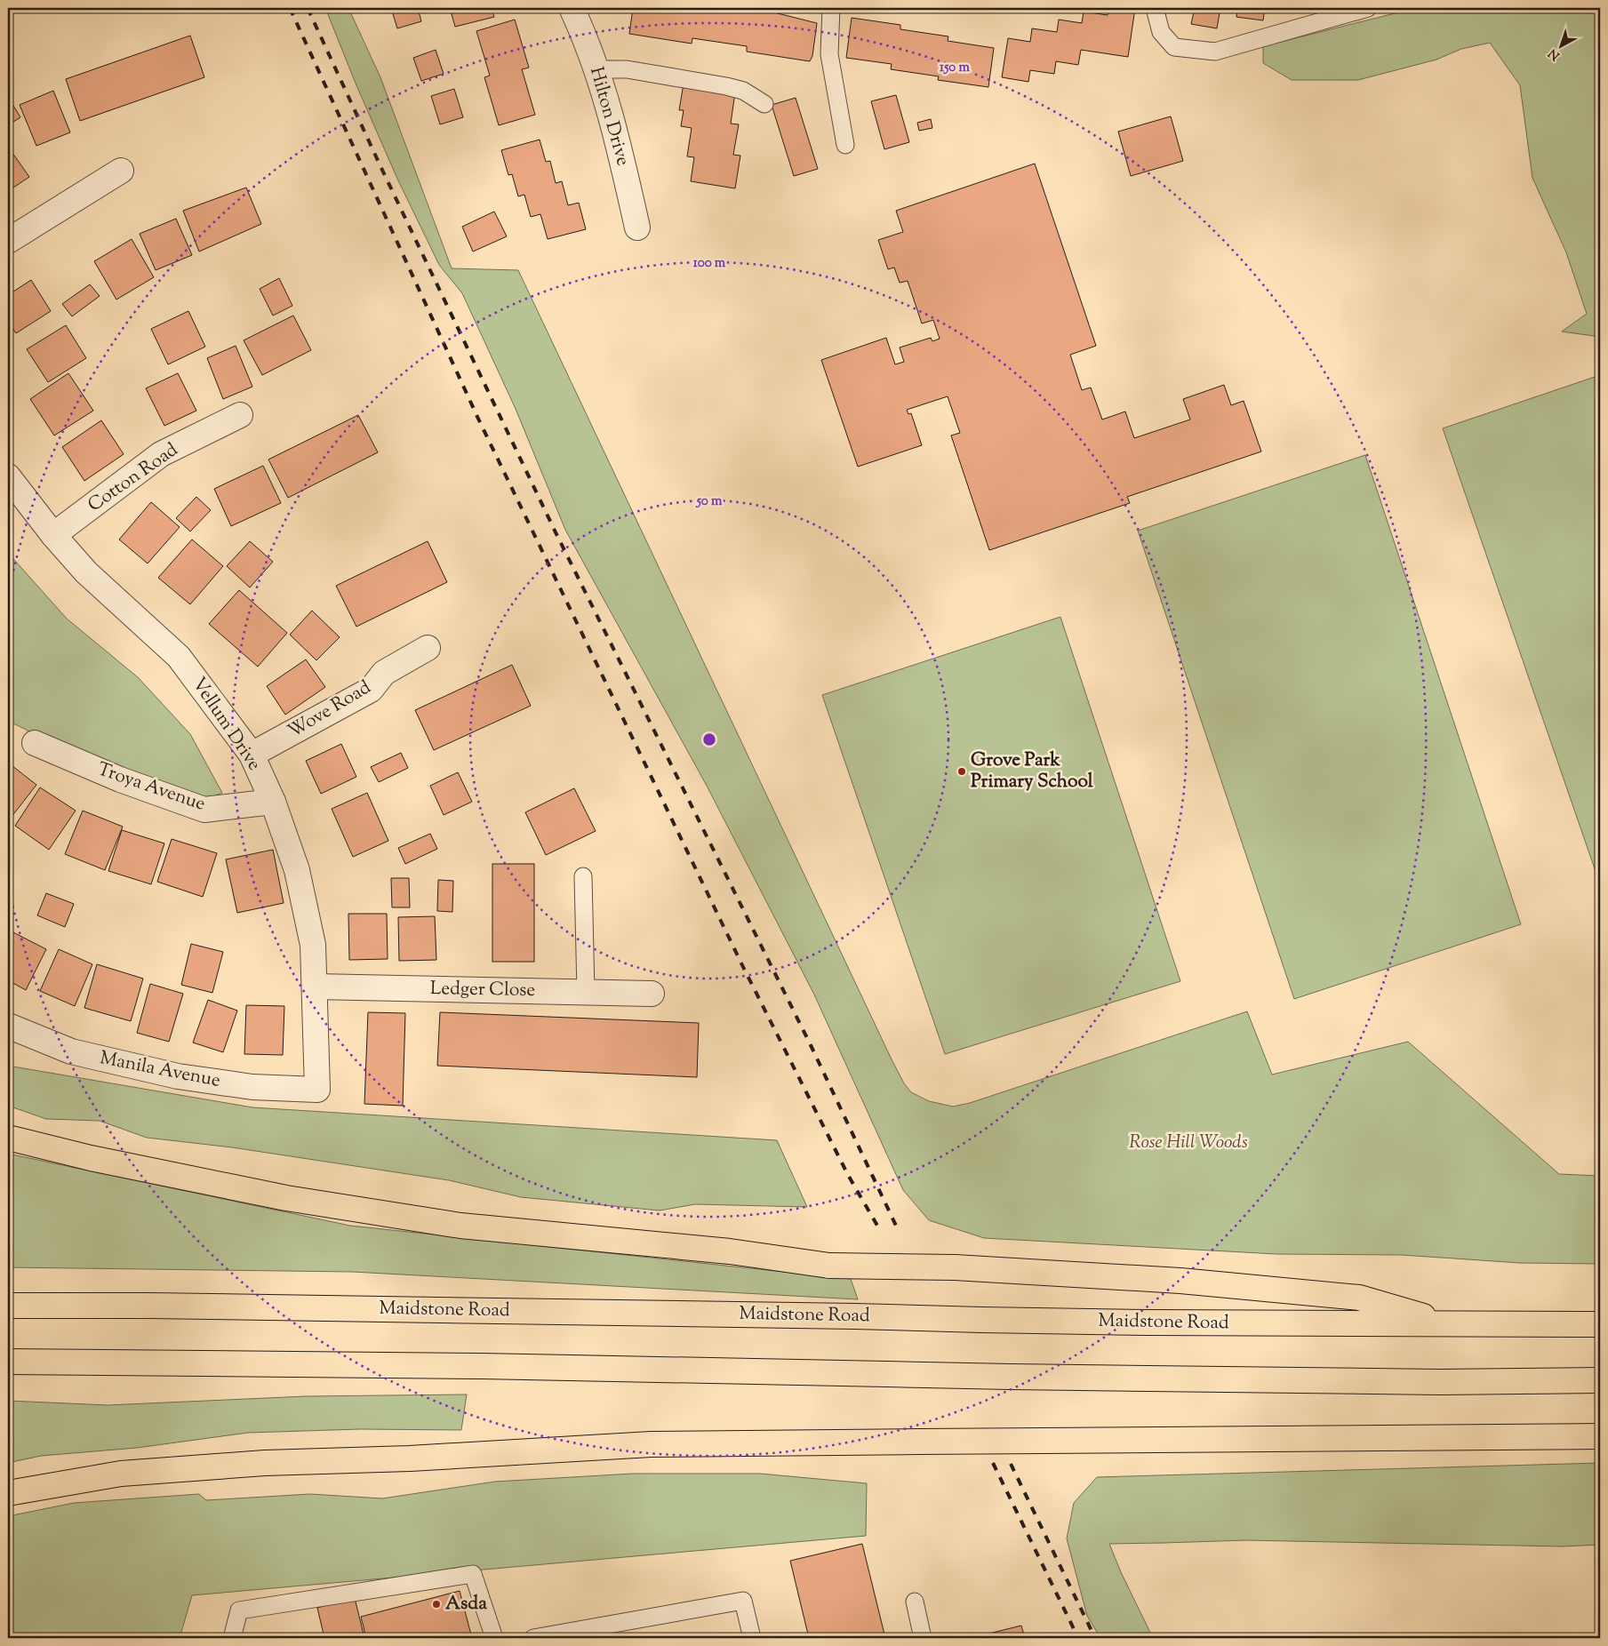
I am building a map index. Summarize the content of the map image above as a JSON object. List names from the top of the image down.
{
  "streets": {
    "highway": ["Maidstone Road"],
    "street": [
      "Hilton Drive",
      "Cotton Road",
      "Wove Road",
      "Vellum Drive",
      "Troya Avenue",
      "Ledger Close",
      "Manila Avenue"
    ]
  },
  "crossings": [
    ["Cotton Road", "Vellum Drive"],
    ["Wove Road", "Vellum Drive"],
    ["Vellum Drive", "Troya Avenue"],
    ["Vellum Drive", "Ledger Close"],
    ["Vellum Drive", "Manila Avenue"]
  ],
  "parks": ["Rose Hill Woods"],
  "places": ["Grove Park Primary School", "Asda"],
  "north": "bottom left",
  "rings": ["150 m", "100 m", "50 m"]
}
